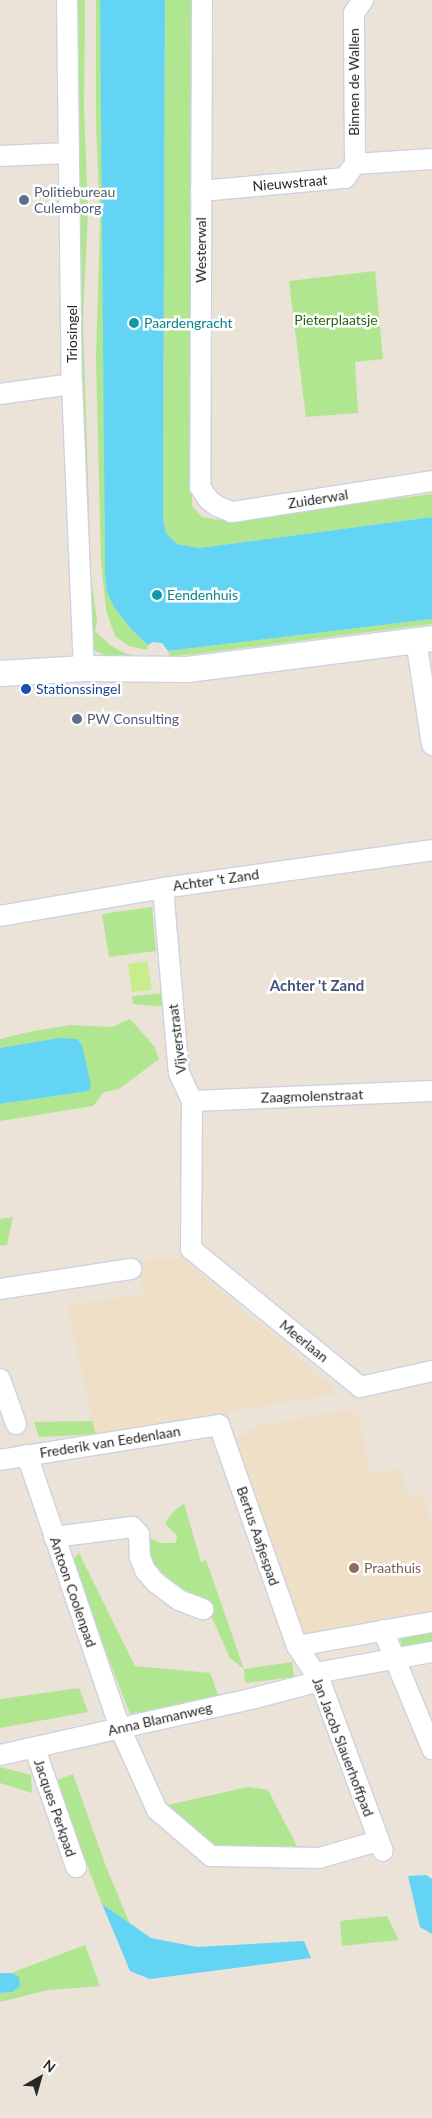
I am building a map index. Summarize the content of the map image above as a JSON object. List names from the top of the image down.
{
  "streets": {
    "street": [
      "Binnen de Wallen",
      "Nieuwstraat",
      "Westerwal",
      "Triosingel",
      "Zuiderwal",
      "Achter 't Zand",
      "Vijverstraat",
      "Zaagmolenstraat",
      "Meerlaan",
      "Frederik van Eedenlaan",
      "Bertus Aafjespad",
      "Antoon Coolenpad",
      "Anna Blamanweg",
      "Jan Jacob Slauerhoffpad",
      "Jacques Perkpad"
    ]
  },
  "crossings": [
    ["Binnen de Wallen", "Nieuwstraat"],
    ["Nieuwstraat", "Westerwal"],
    ["Westerwal", "Zuiderwal"],
    ["Achter 't Zand", "Vijverstraat"],
    ["Vijverstraat", "Zaagmolenstraat"],
    ["Vijverstraat", "Meerlaan"],
    ["Frederik van Eedenlaan", "Bertus Aafjespad"],
    ["Frederik van Eedenlaan", "Antoon Coolenpad"],
    ["Bertus Aafjespad", "Jan Jacob Slauerhoffpad"],
    ["Antoon Coolenpad", "Anna Blamanweg"],
    ["Antoon Coolenpad", "Jan Jacob Slauerhoffpad"],
    ["Anna Blamanweg", "Jan Jacob Slauerhoffpad"],
    ["Anna Blamanweg", "Jacques Perkpad"]
  ],
  "districts": ["Achter 't Zand"],
  "parks": ["Pieterplaatsje"],
  "places": [
    "Politiebureau Culemborg",
    "Paardengracht",
    "Eendenhuis",
    "Stationssingel",
    "PW Consulting",
    "Praathuis"
  ],
  "north": "top right"
}
